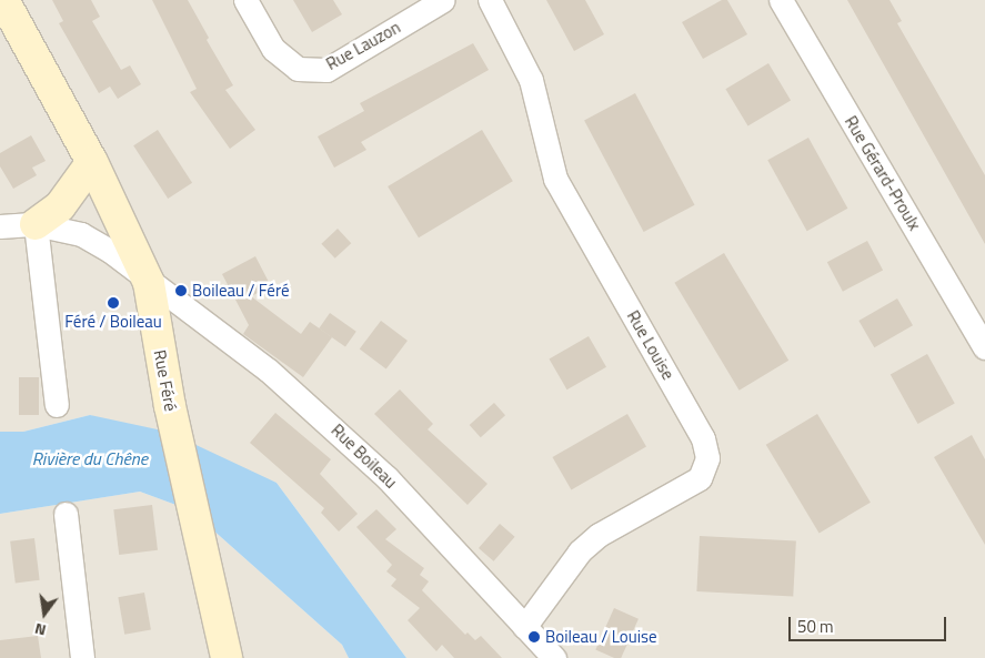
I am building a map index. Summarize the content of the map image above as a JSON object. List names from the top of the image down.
{
  "streets": {
    "street": [
      "Rue Lauzon",
      "Rue Gérard-Proulx",
      "Rue Louise",
      "Rue Féré",
      "Rue Boileau"
    ]
  },
  "crossings": [
    ["Rue Louise", "Rue Boileau"],
    ["Rue Féré", "Rue Boileau"]
  ],
  "water": ["Rivière du Chêne"],
  "places": ["Boileau / Féré", "Féré / Boileau", "Boileau / Louise"],
  "scale_bar": "50 m",
  "north": "bottom"
}
